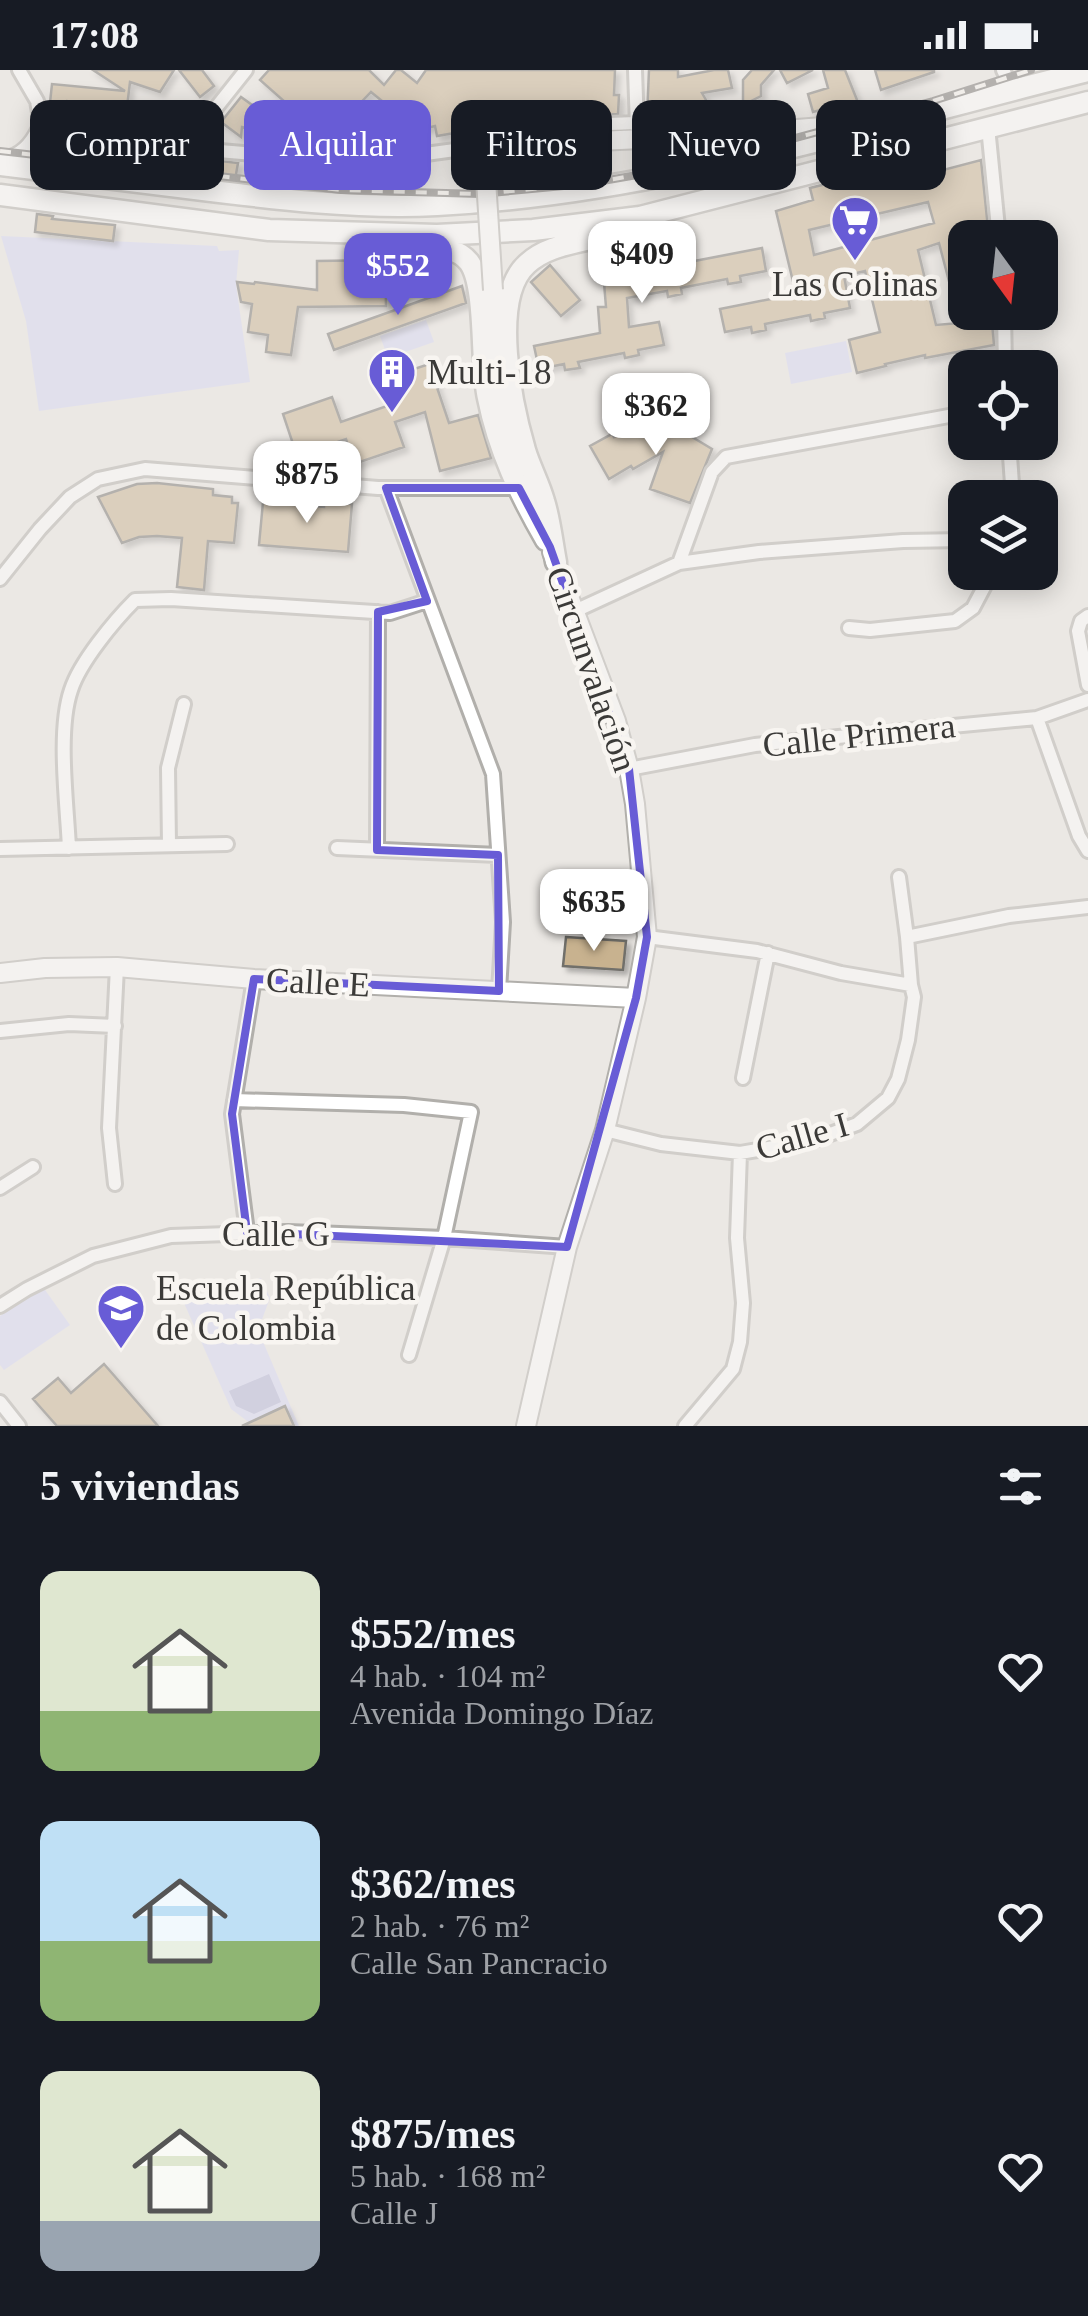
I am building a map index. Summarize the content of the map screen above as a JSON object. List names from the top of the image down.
{
  "streets": {
    "main road": ["Circunvalación", "Calle E"],
    "street": ["Calle Primera", "Calle I", "Calle G"]
  },
  "crossings": [
    ["Circunvalación", "Calle Primera"],
    ["Circunvalación", "Calle E"],
    ["Circunvalación", "Calle I"],
    ["Circunvalación", "Calle G"]
  ],
  "places": {
    "supermarket": ["Las Colinas"],
    "building": ["Multi-18"],
    "school or university": ["Escuela República de Colombia"]
  },
  "north": "bottom",
  "page": {
    "status": "17:08",
    "chip": [
      "Comprar",
      "Alquilar",
      "Filtros",
      "Nuevo",
      "Piso"
    ],
    "price": [
      "$409",
      "$552",
      "$362",
      "$875",
      "$635"
    ],
    "heading": "5 viviendas",
    "list": [
      {
        "name": "$552/mes",
        "note": "4 hab. · 104 m² · Avenida Domingo Díaz"
      },
      {
        "name": "$362/mes",
        "note": "2 hab. · 76 m² · Calle San Pancracio"
      },
      {
        "name": "$875/mes",
        "note": "5 hab. · 168 m² · Calle J"
      }
    ]
  }
}
